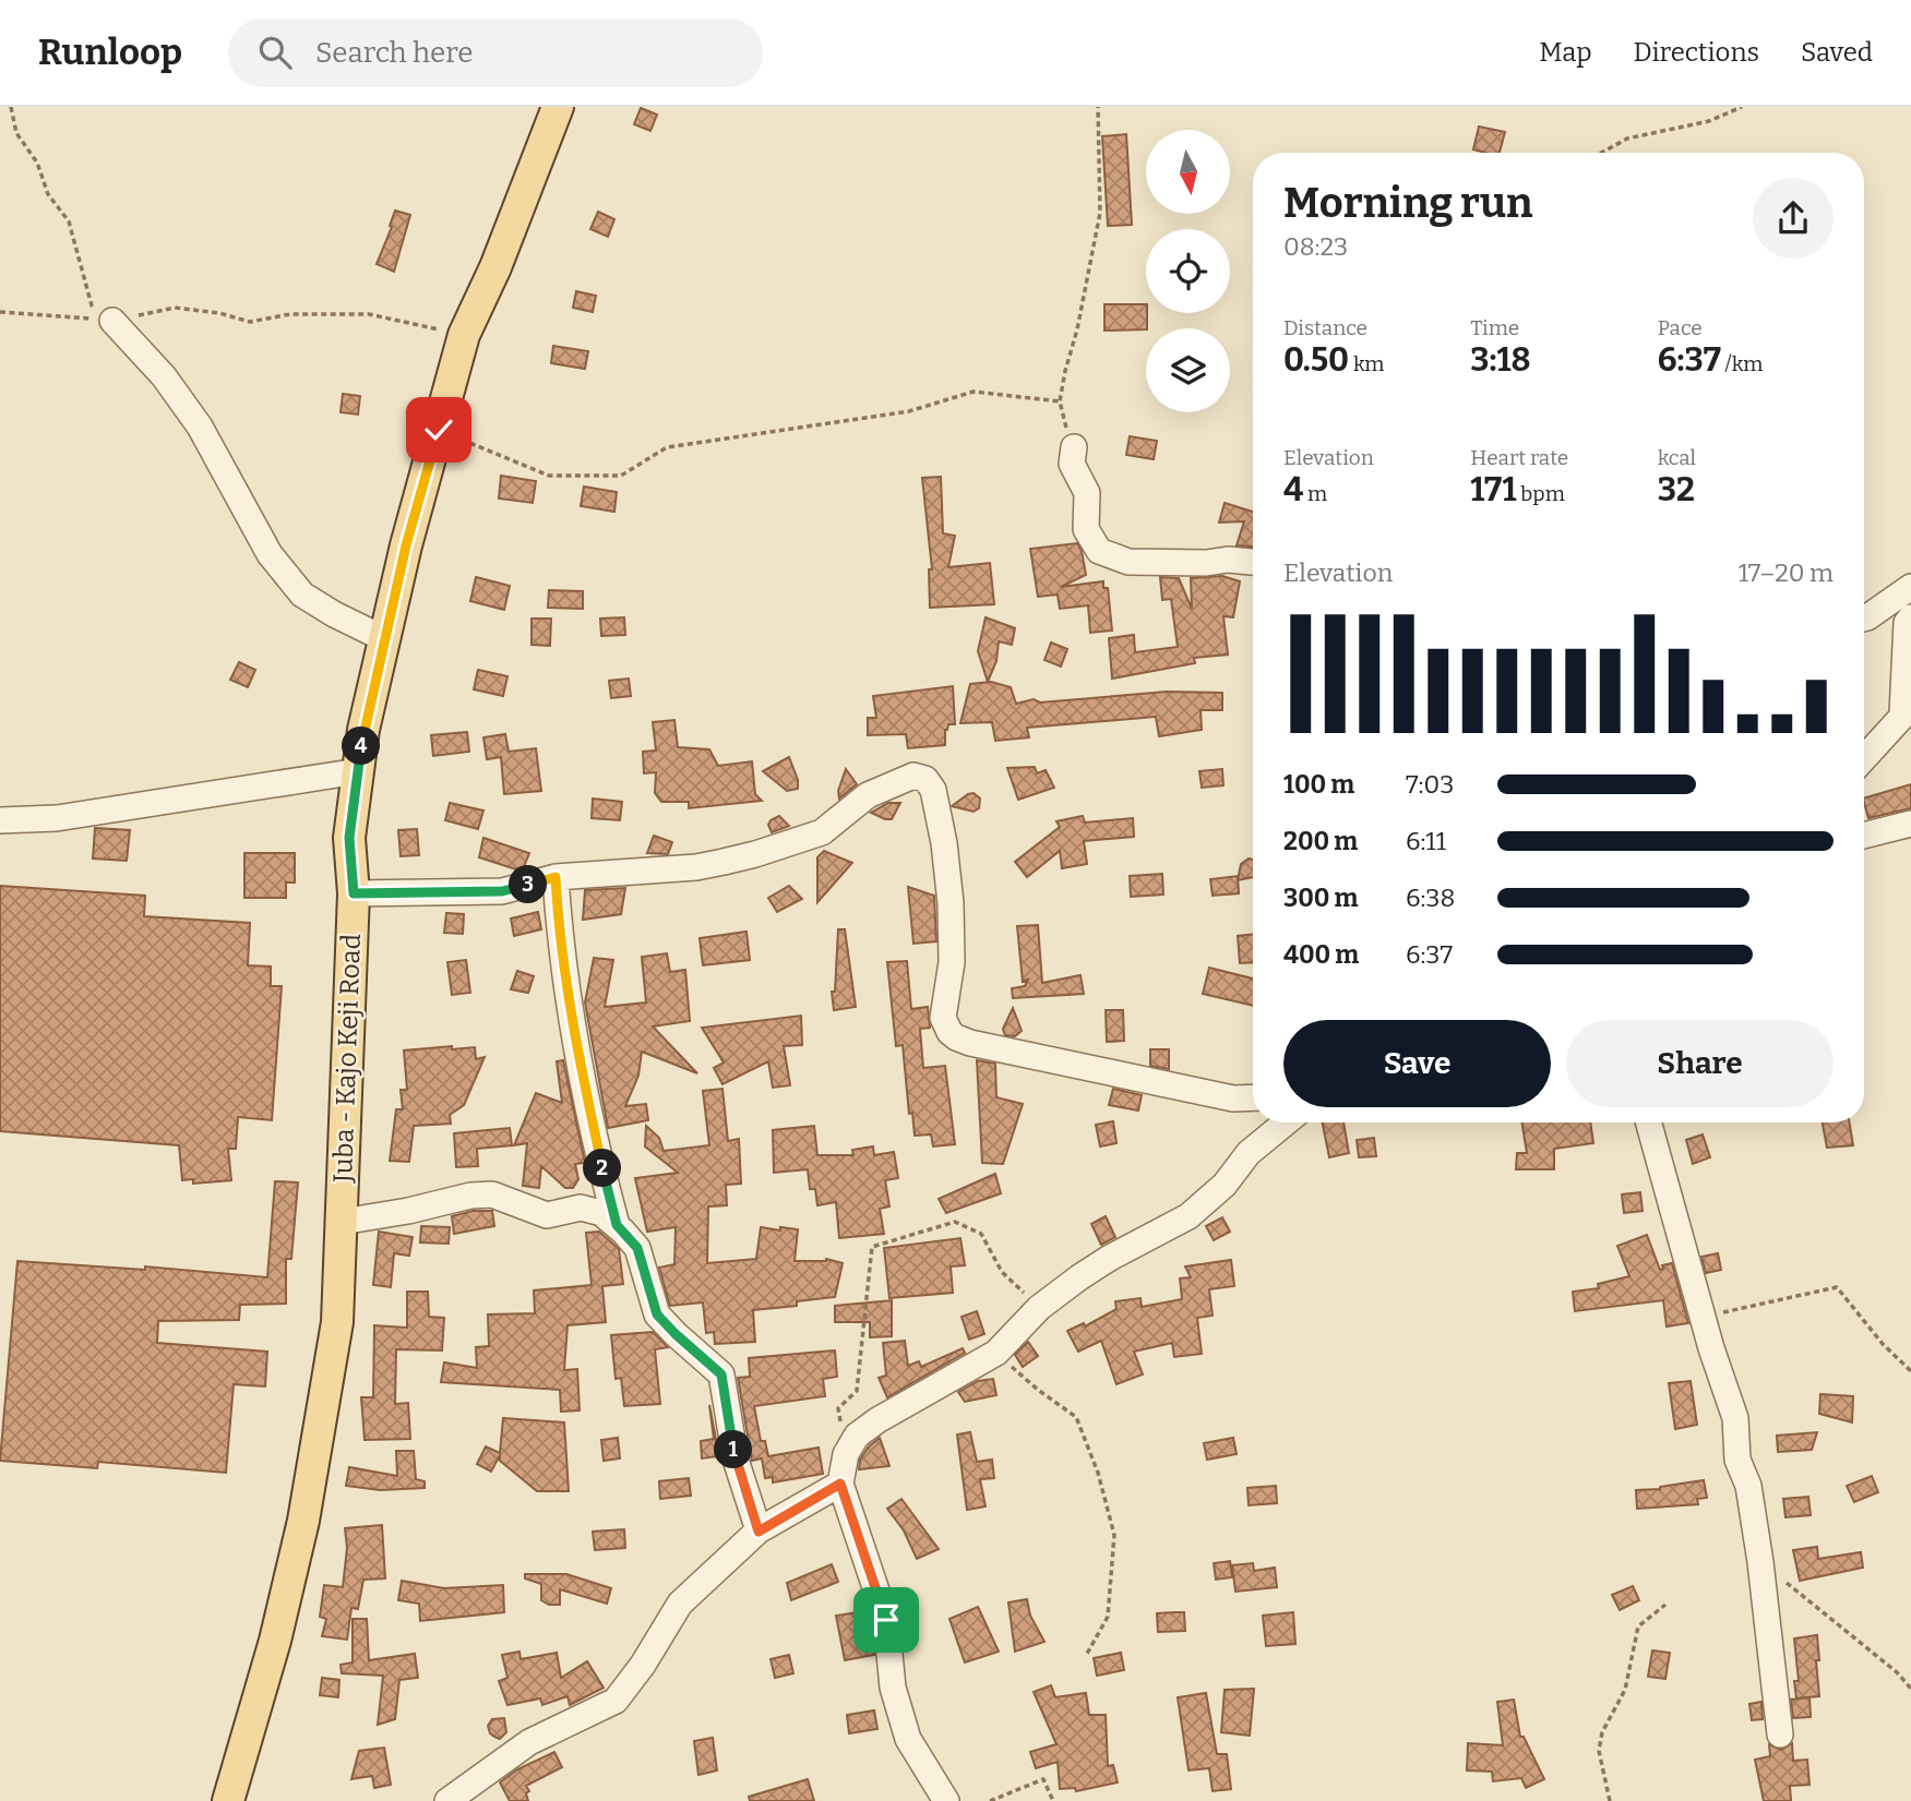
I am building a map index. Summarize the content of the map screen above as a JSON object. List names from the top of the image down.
{
  "streets": {
    "main road": ["Juba - Kajo Keji Road"]
  },
  "north": "bottom",
  "page": {
    "header": "Runloop",
    "search": "Search here",
    "nav": ["Map", "Directions", "Saved"],
    "heading": ["Morning run", "08:23"],
    "stats": [
      ["Distance", "0.50 km"],
      ["Time", "3:18"],
      ["Pace", "6:37 /km"],
      ["Elevation", "4 m"],
      ["Heart rate", "171 bpm"],
      ["kcal", "32"]
    ],
    "chart": ["Elevation", "17–20 m"],
    "pins": [
      "4",
      "3",
      "2",
      "1"
    ],
    "list": [
      {
        "name": "100 m",
        "note": "7:03"
      },
      {
        "name": "200 m",
        "note": "6:11"
      },
      {
        "name": "300 m",
        "note": "6:38"
      },
      {
        "name": "400 m",
        "note": "6:37"
      }
    ],
    "buttons": ["Save", "Share"]
  }
}
